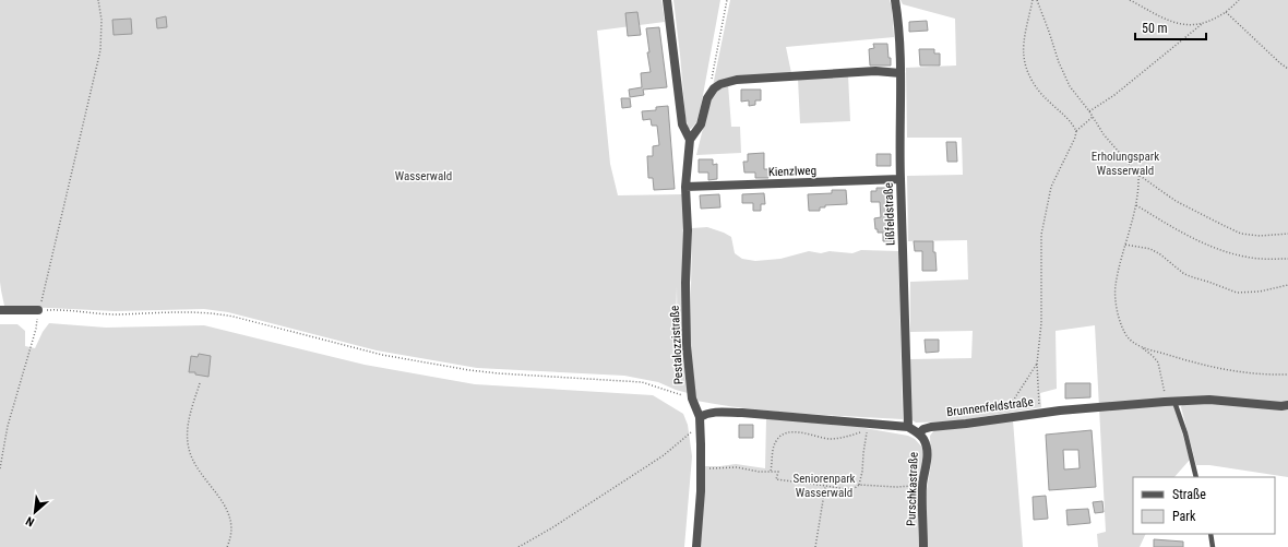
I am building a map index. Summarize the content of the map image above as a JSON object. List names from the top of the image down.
{
  "streets": {
    "street": [
      "Kienzlweg",
      "Lißfeldstraße",
      "Pestalozzistraße",
      "Brunnenfeldstraße",
      "Purschkastraße"
    ]
  },
  "crossings": [
    ["Kienzlweg", "Lißfeldstraße"],
    ["Kienzlweg", "Pestalozzistraße"],
    ["Lißfeldstraße", "Pestalozzistraße"],
    ["Brunnenfeldstraße", "Purschkastraße"]
  ],
  "parks": ["Erholungspark Wasserwald", "Wasserwald", "Seniorenpark Wasserwald"],
  "legend": ["Straße", "Park"],
  "scale_bar": "50 m",
  "north": "bottom left"
}
